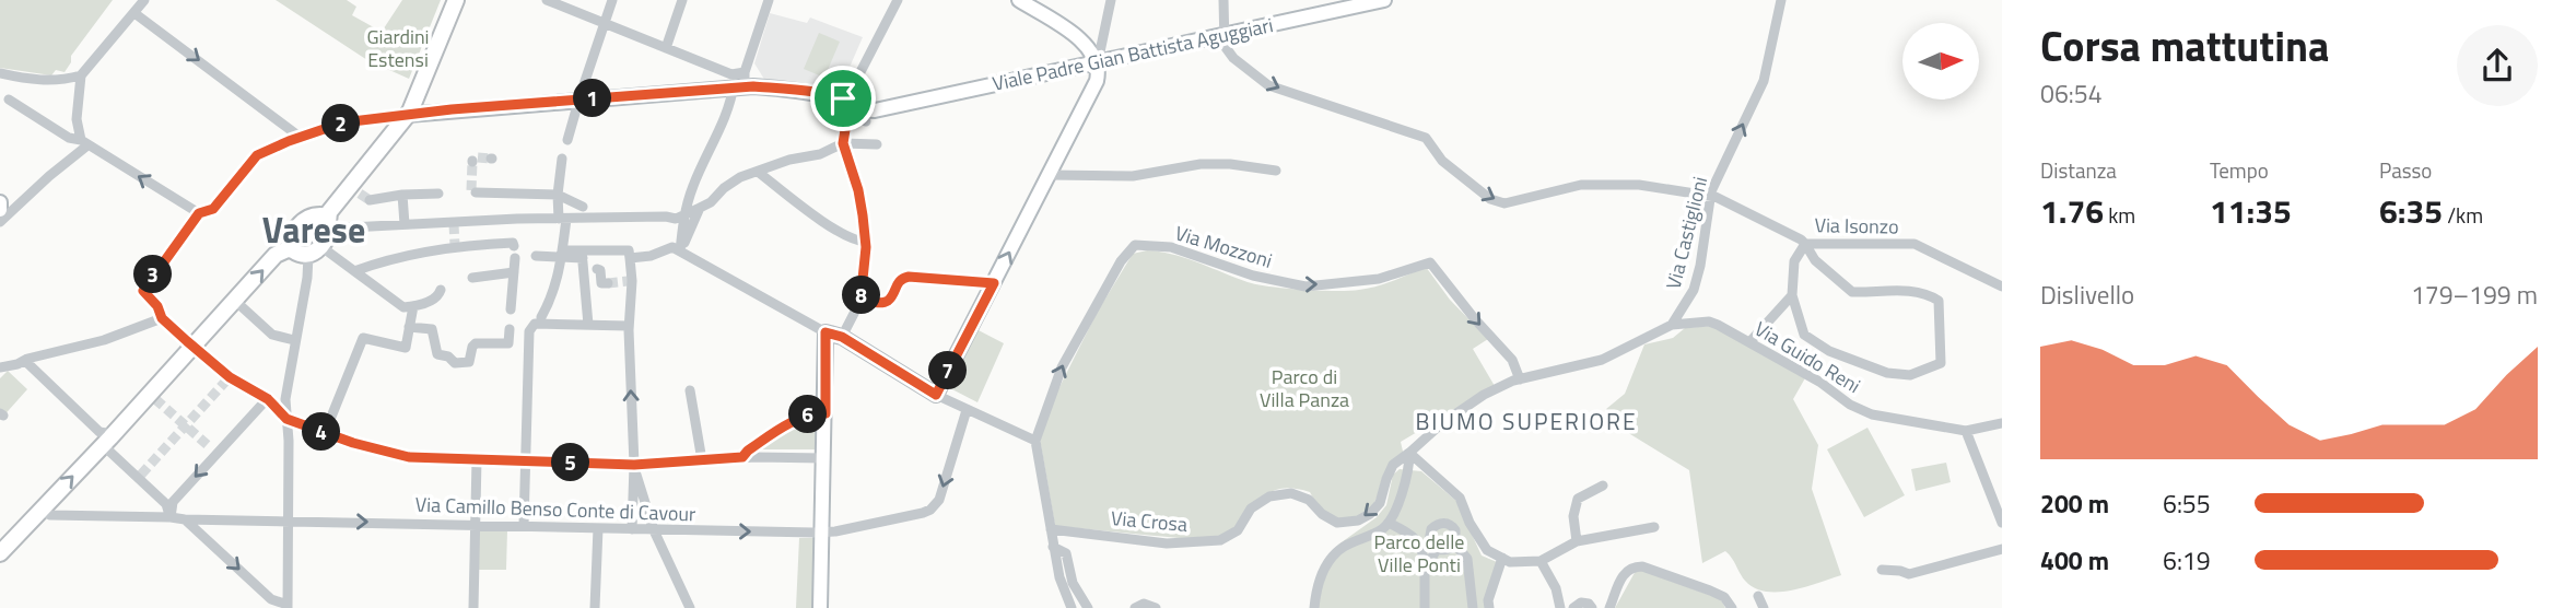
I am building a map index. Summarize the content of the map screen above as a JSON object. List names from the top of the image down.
{
  "streets": {
    "main road": ["Viale Padre Gian Battista Aguggiari"],
    "street": [
      "Via Isonzo",
      "Via Castiglioni",
      "Via Mozzoni",
      "Via Guido Reni",
      "Via Camillo Benso Conte di Cavour",
      "Via Crosa"
    ]
  },
  "crossings": [
    ["Viale Padre Gian Battista Aguggiari", "Via Isonzo"],
    ["Via Isonzo", "Via Castiglioni"],
    ["Via Castiglioni", "Via Guido Reni"],
    ["Via Mozzoni", "Via Crosa"]
  ],
  "one_way": ["Via Isonzo", "Via Castiglioni", "Via Crosa"],
  "districts": ["Varese", "BIUMO SUPERIORE"],
  "parks": ["Giardini Estensi", "Parco di Villa Panza", "Parco delle Ville Ponti"],
  "north": "right",
  "page": {
    "heading": ["Corsa mattutina", "06:54"],
    "pins": [
      "1",
      "2",
      "3",
      "8",
      "7",
      "6",
      "4",
      "5"
    ],
    "stats": [
      ["Distanza", "1.76 km"],
      ["Tempo", "11:35"],
      ["Passo", "6:35 /km"]
    ],
    "chart": ["Dislivello", "179–199 m"],
    "list": [
      {
        "name": "200 m",
        "note": "6:55"
      },
      {
        "name": "400 m",
        "note": "6:19"
      }
    ]
  }
}
